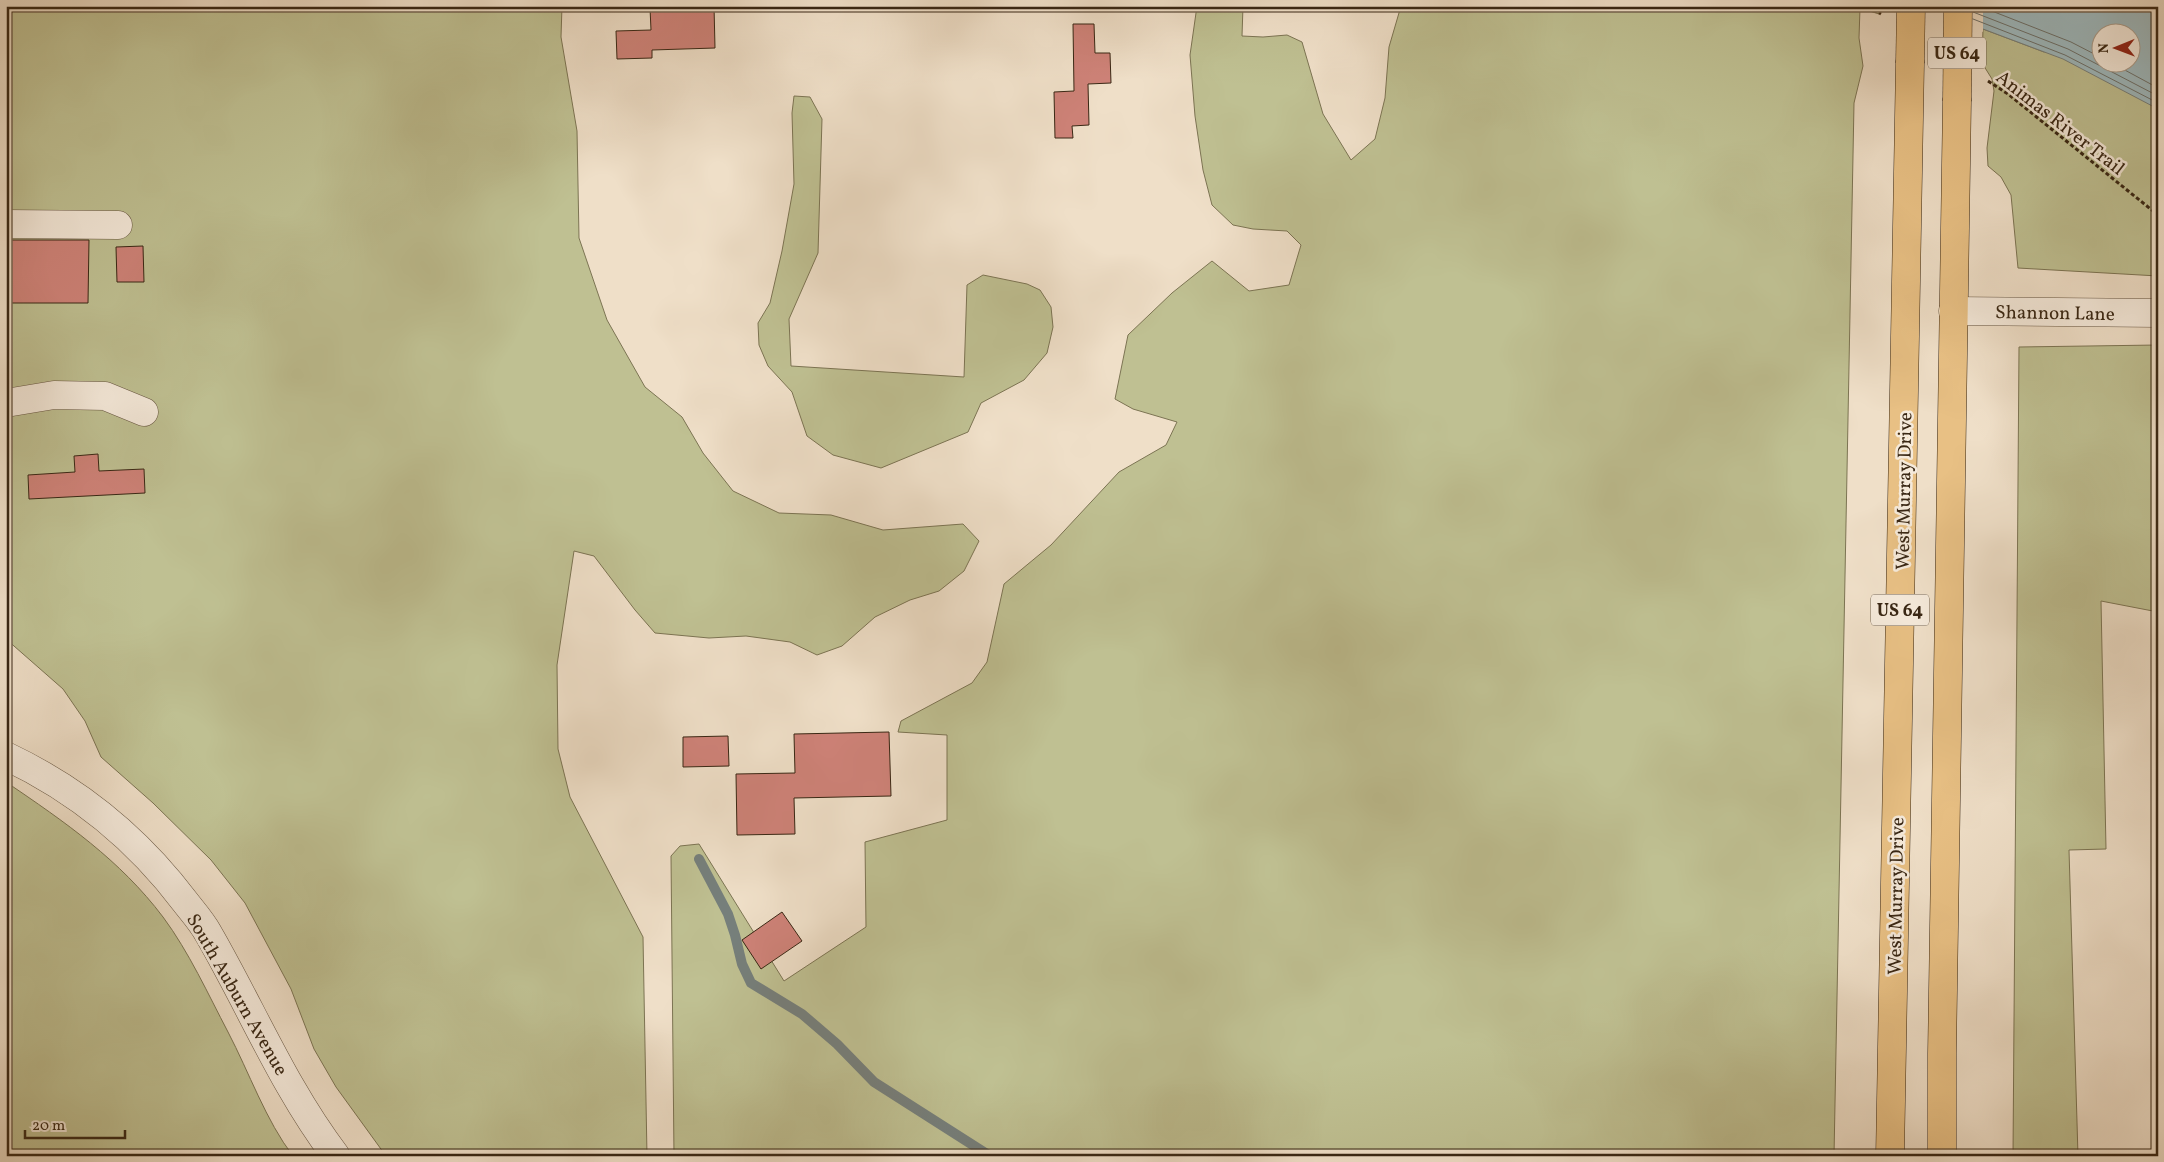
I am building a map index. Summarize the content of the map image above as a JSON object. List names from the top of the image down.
{
  "streets": {
    "highway": ["US 64", "West Murray Drive"],
    "street": ["Shannon Lane", "South Auburn Avenue"],
    "path": ["Animas River Trail"]
  },
  "crossings": [
    ["US 64", "Shannon Lane"]
  ],
  "scale_bar": "20 m",
  "north": "left"
}
